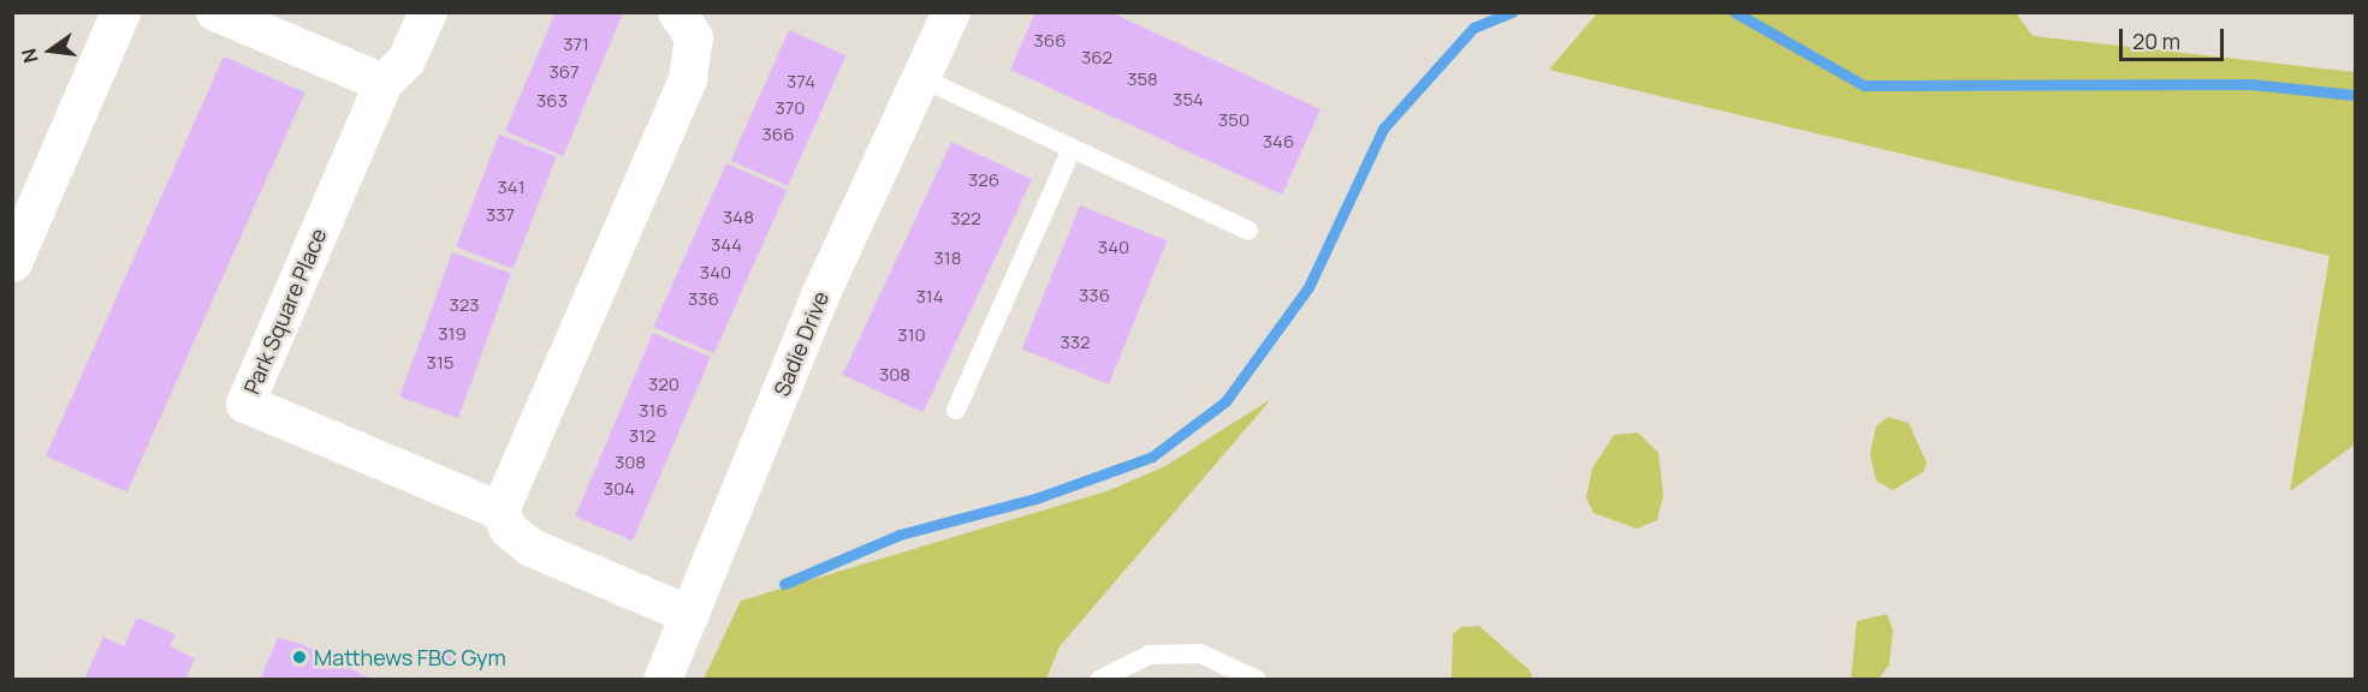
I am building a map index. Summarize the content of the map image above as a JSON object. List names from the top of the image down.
{
  "streets": {
    "street": ["Park Square Place", "Sadie Drive"]
  },
  "places": ["Matthews FBC Gym"],
  "house_numbers": [
    "366",
    "371",
    "362",
    "367",
    "358",
    "374",
    "354",
    "363",
    "370",
    "350",
    "366",
    "346",
    "326",
    "341",
    "337",
    "348",
    "322",
    "344",
    "340",
    "318",
    "340",
    "336",
    "314",
    "336",
    "323",
    "319",
    "310",
    "332",
    "315",
    "308",
    "320",
    "316",
    "312",
    "308",
    "304"
  ],
  "scale_bar": "20 m",
  "north": "left"
}
